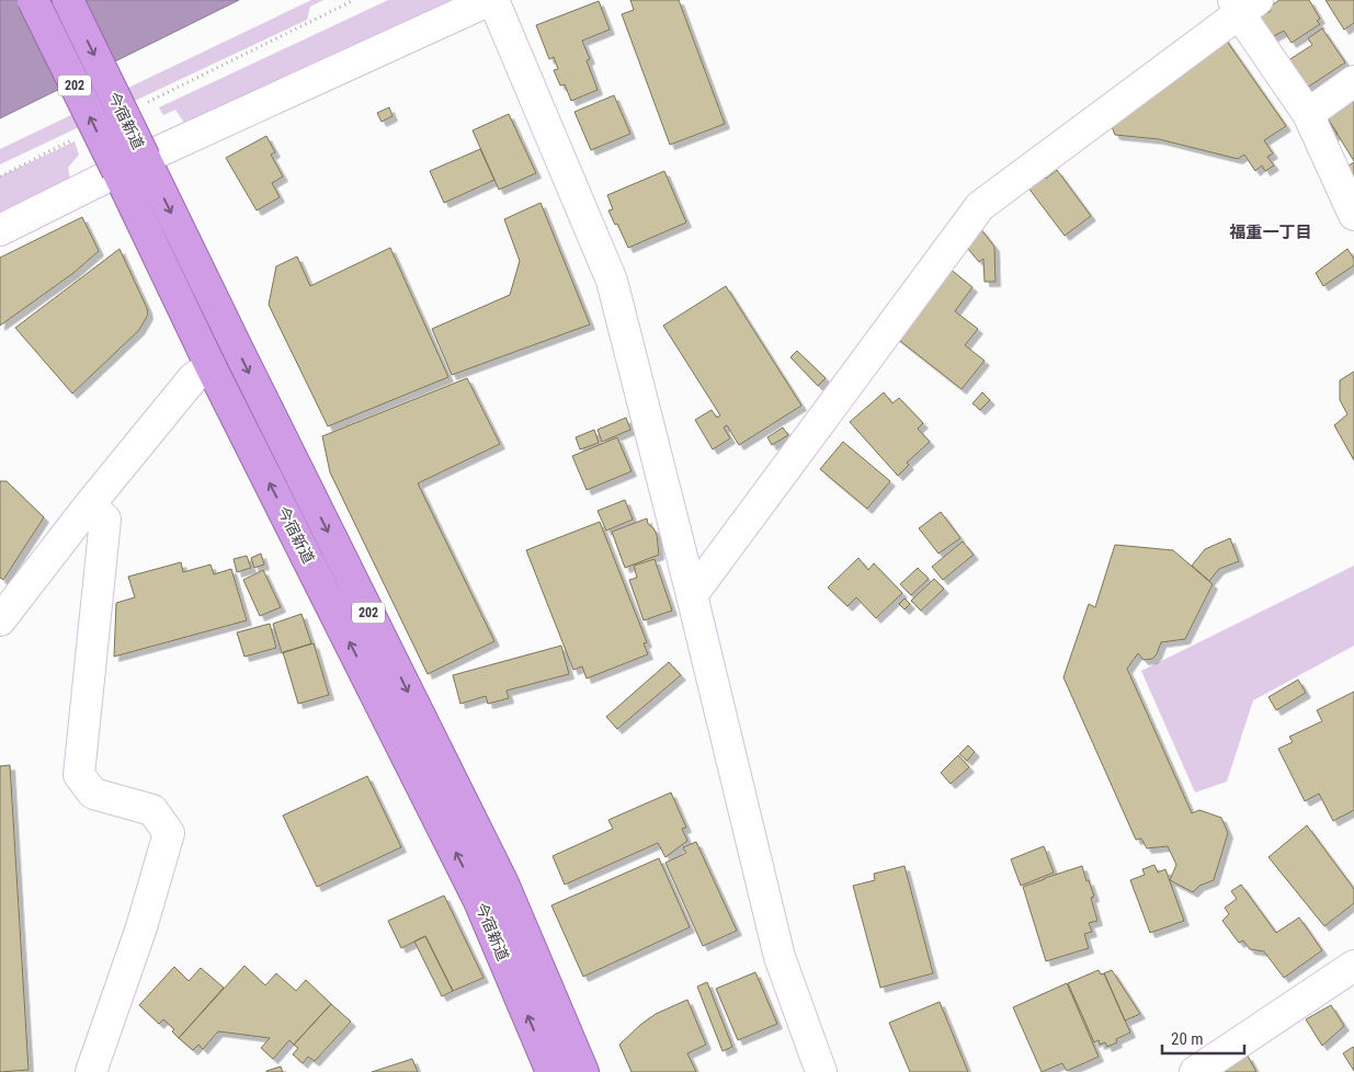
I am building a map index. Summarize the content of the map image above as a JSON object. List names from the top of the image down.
{
  "streets": {
    "highway": ["202", "今宿新道"]
  },
  "districts": ["福重一丁目"],
  "scale_bar": "20 m"
}
